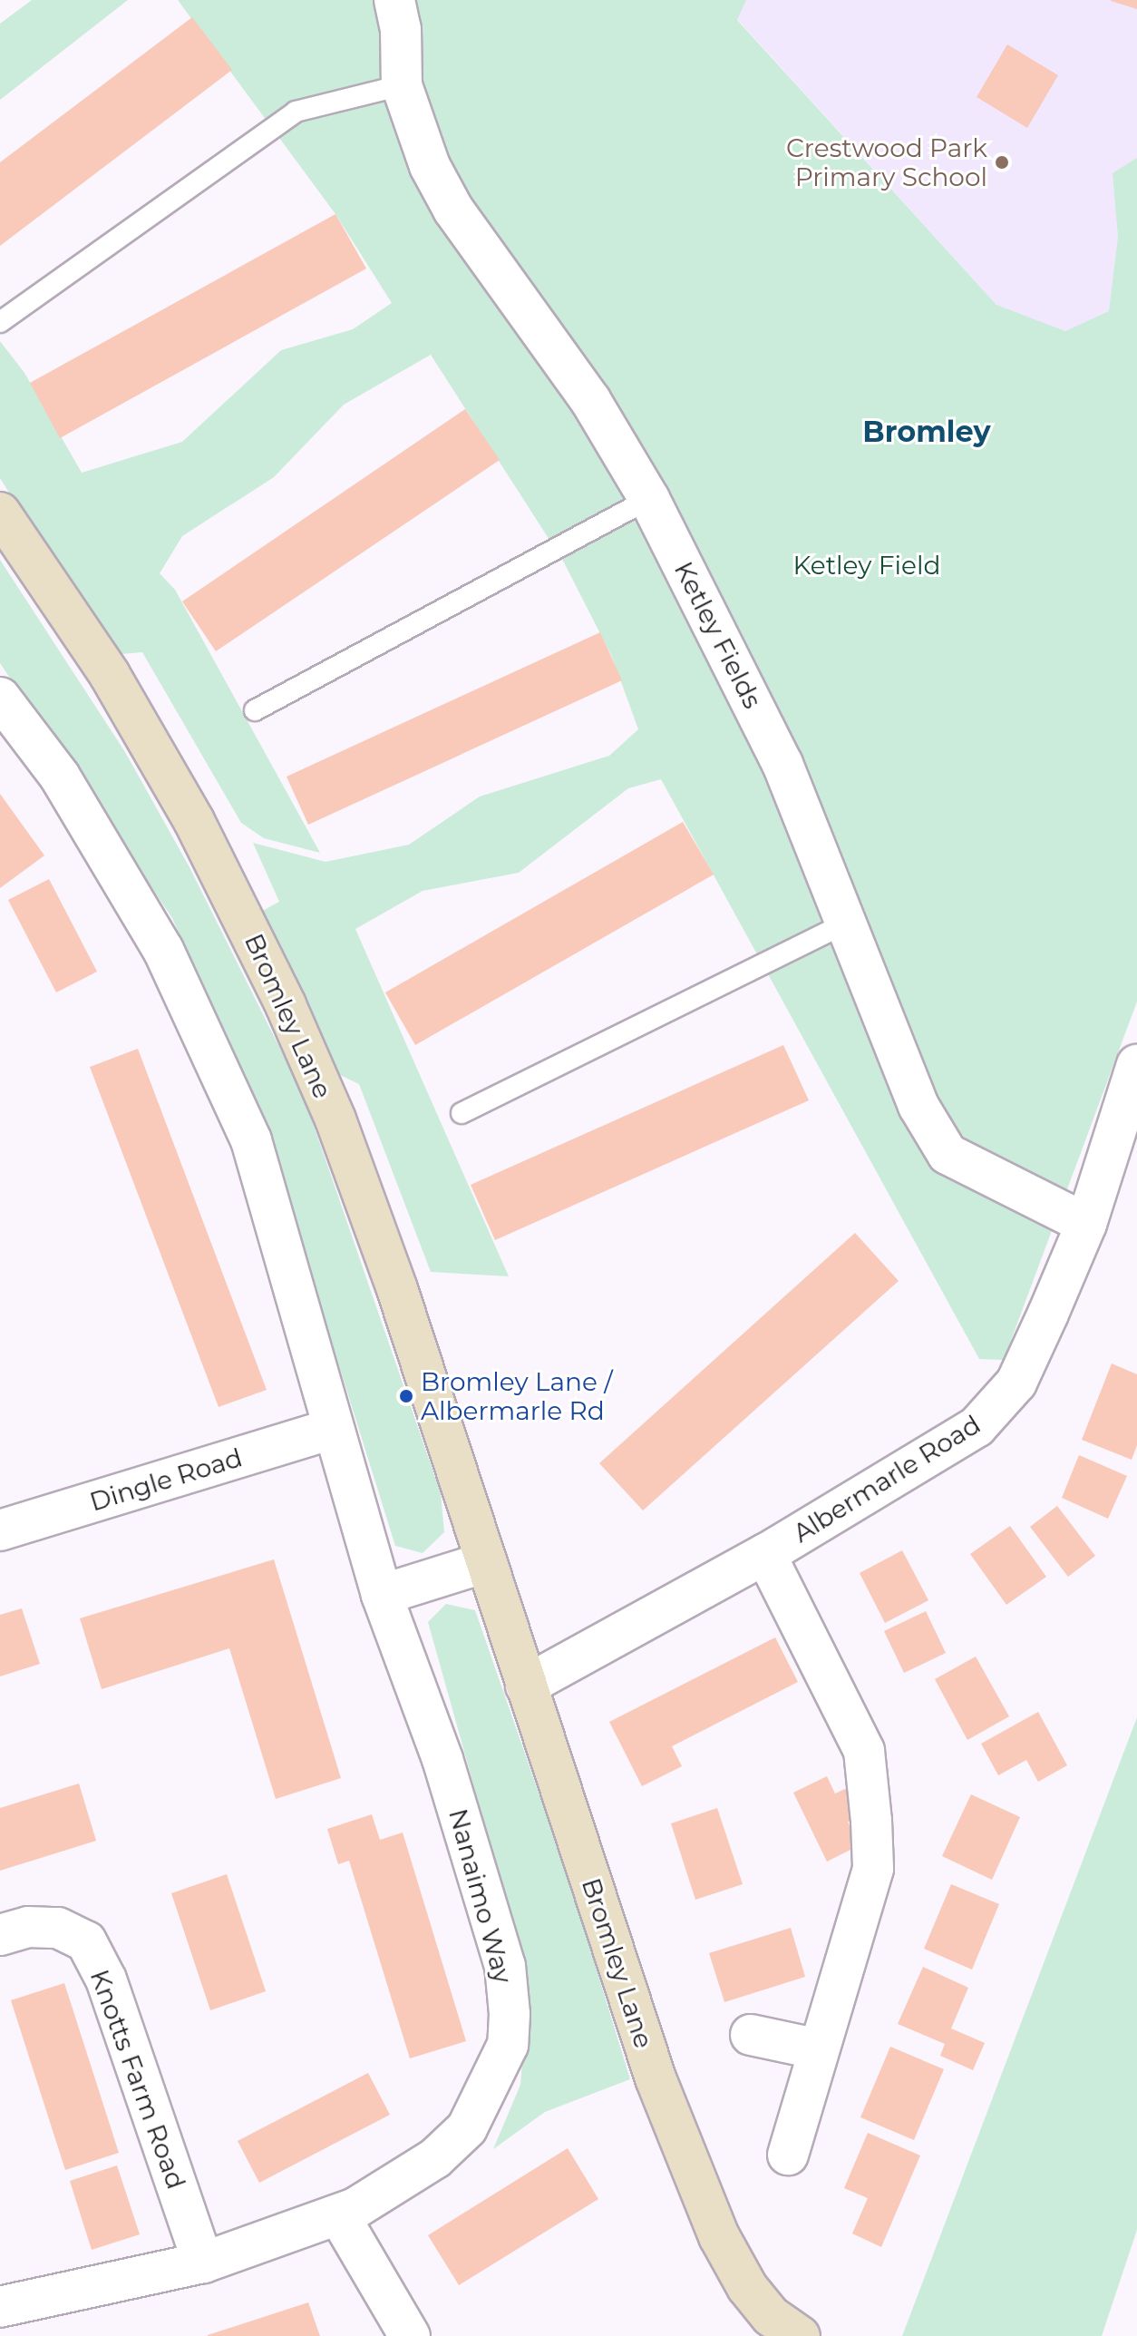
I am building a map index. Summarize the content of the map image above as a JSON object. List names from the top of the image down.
{
  "streets": {
    "street": [
      "Ketley Fields",
      "Bromley Lane",
      "Albermarle Road",
      "Dingle Road",
      "Nanaimo Way",
      "Knotts Farm Road"
    ]
  },
  "crossings": [
    ["Ketley Fields", "Albermarle Road"],
    ["Bromley Lane", "Albermarle Road"],
    ["Nanaimo Way", "Knotts Farm Road"]
  ],
  "districts": ["Bromley"],
  "parks": ["Ketley Field"],
  "places": ["Crestwood Park Primary School", "Bromley Lane / Albermarle Rd"]
}
